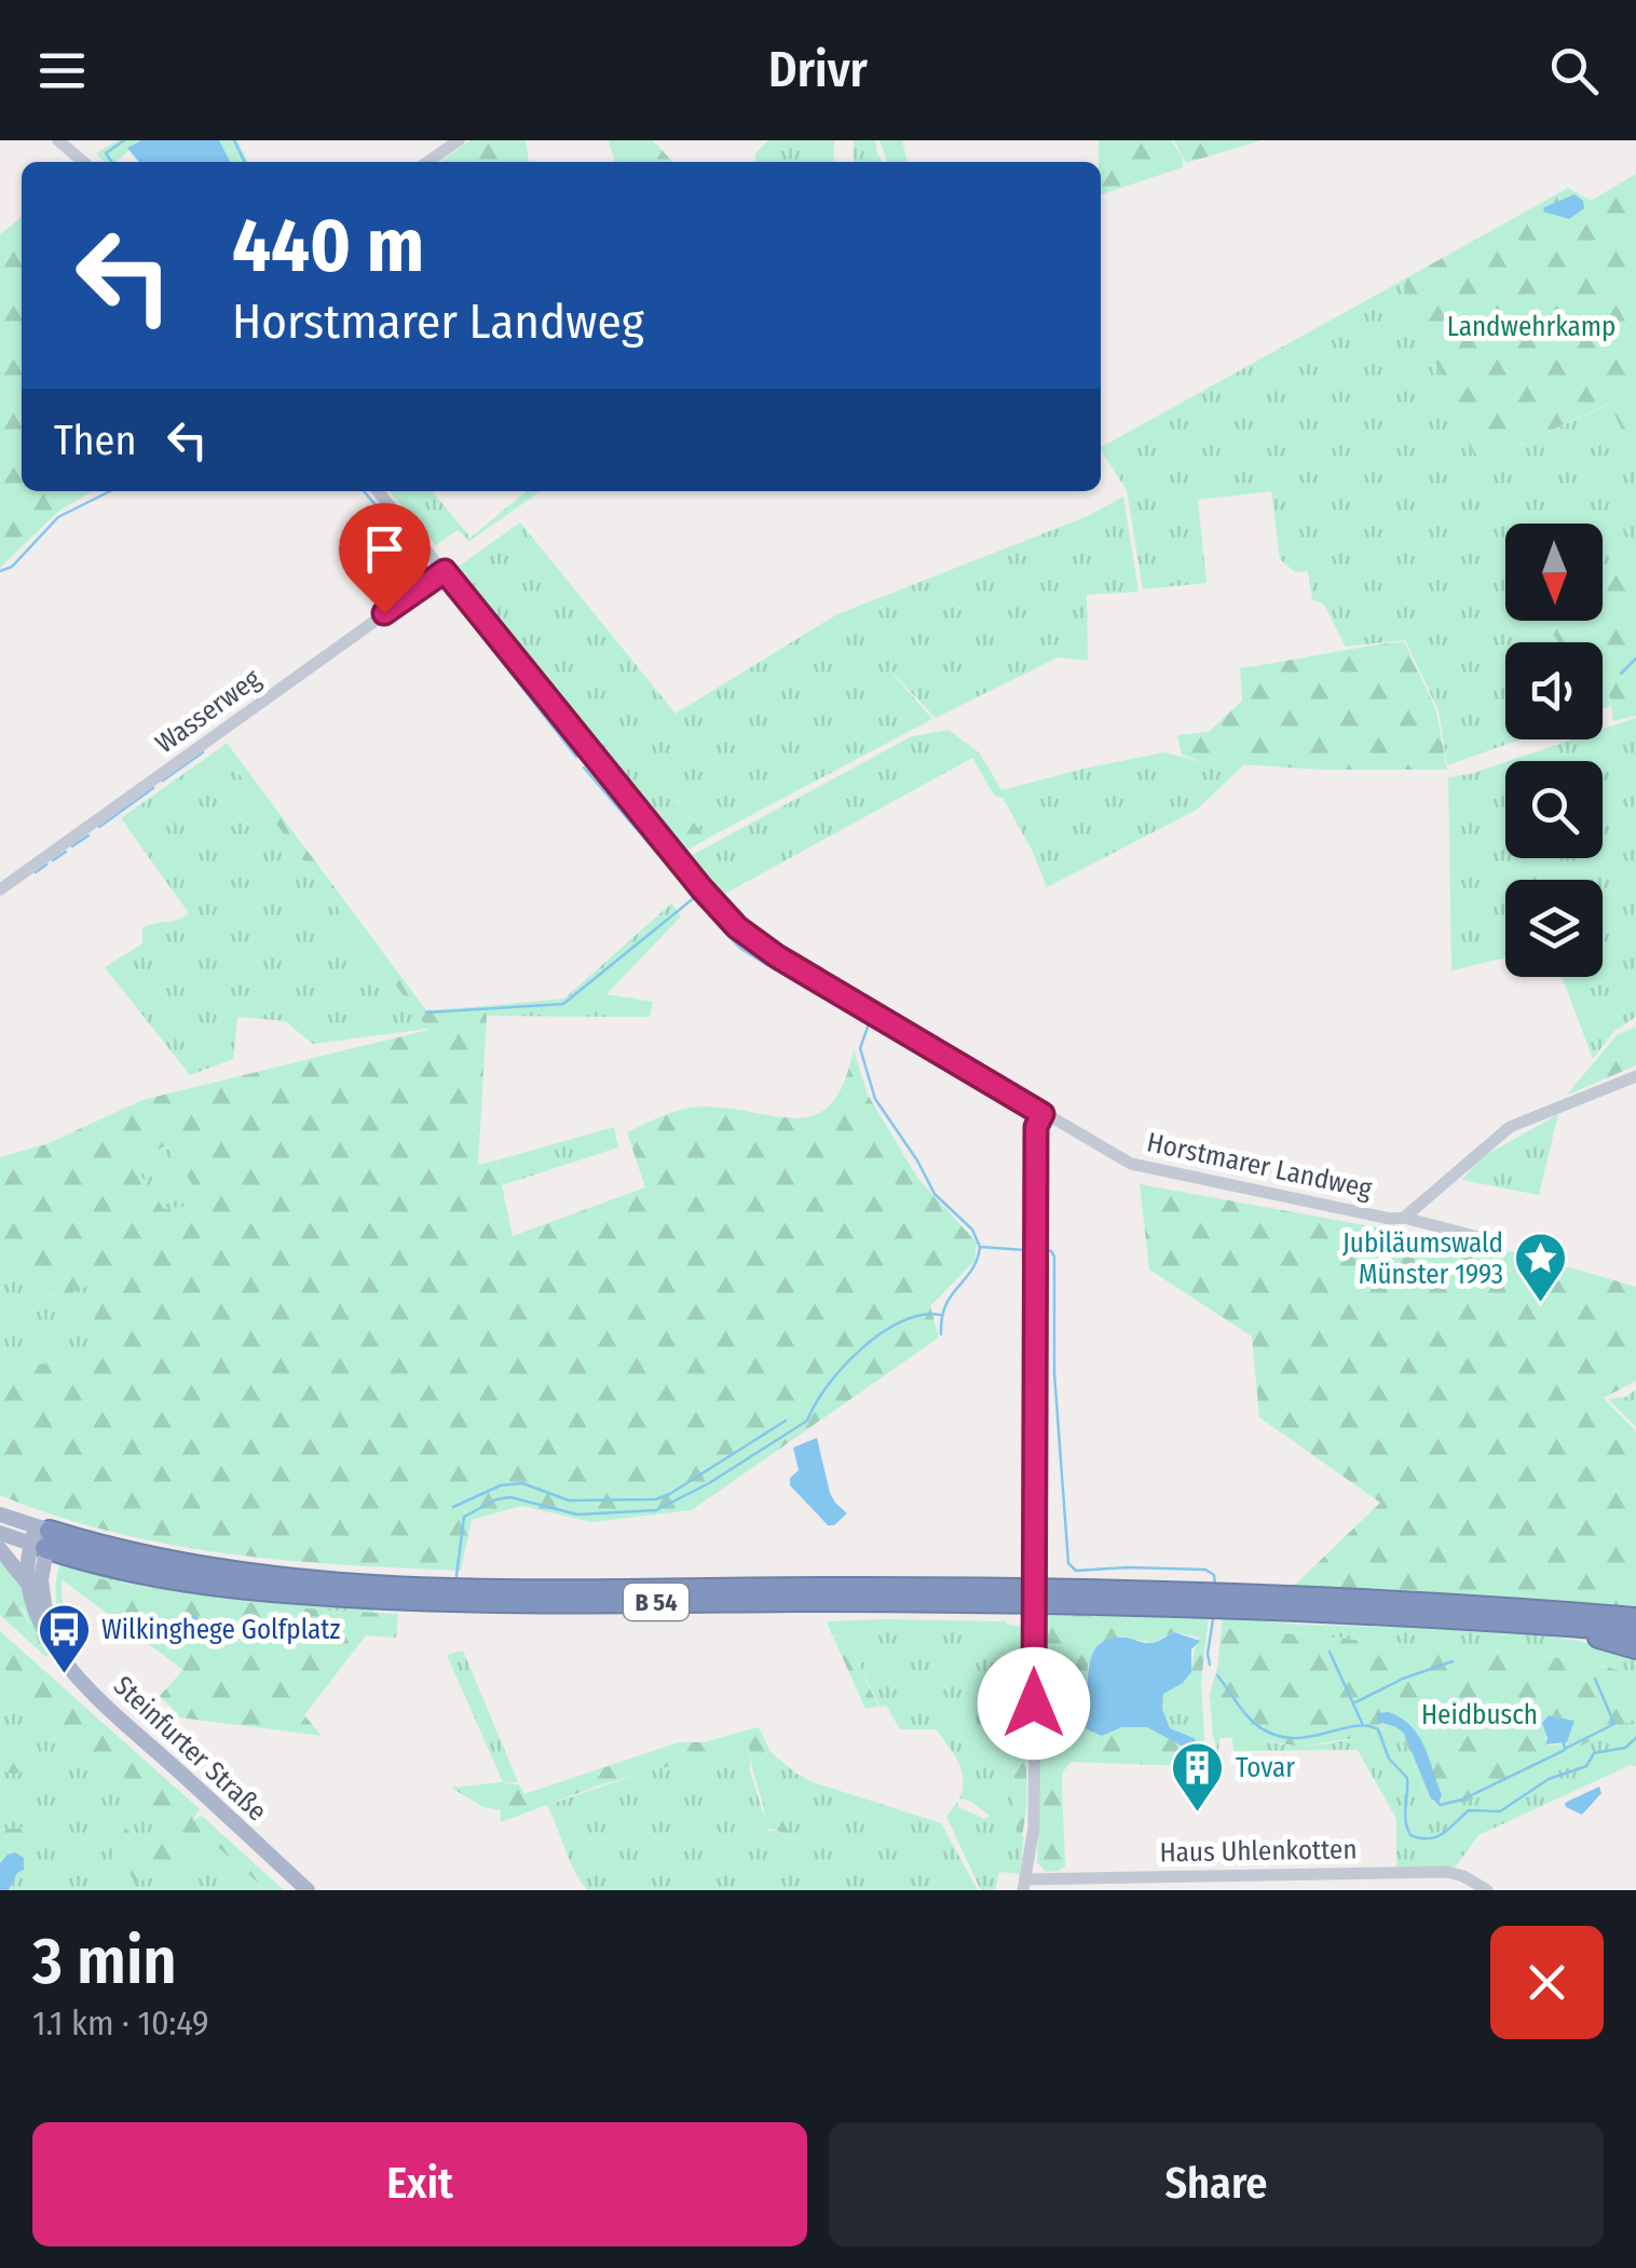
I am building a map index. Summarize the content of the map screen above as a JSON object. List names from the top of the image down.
{
  "streets": {
    "highway": ["B 54"],
    "main road": ["Steinfurter Straße"],
    "street": ["Wasserweg", "Horstmarer Landweg", "Haus Uhlenkotten"]
  },
  "crossings": [
    ["Wasserweg", "Horstmarer Landweg"],
    ["Horstmarer Landweg", "Haus Uhlenkotten"],
    ["B 54", "Steinfurter Straße"]
  ],
  "parks": ["Landwehrkamp", "Heidbusch"],
  "places": {
    "place": ["Jubiläumswald Münster 1993"],
    "bus stop": ["Wilkinghege Golfplatz"],
    "building": ["Tovar"]
  },
  "north": "bottom",
  "page": {
    "header": "Drivr",
    "turn": ["440 m", "Horstmarer Landweg"],
    "then": "Then",
    "heading": ["3 min", "1.1 km · 10:49"],
    "buttons": ["Exit", "Share"]
  }
}
